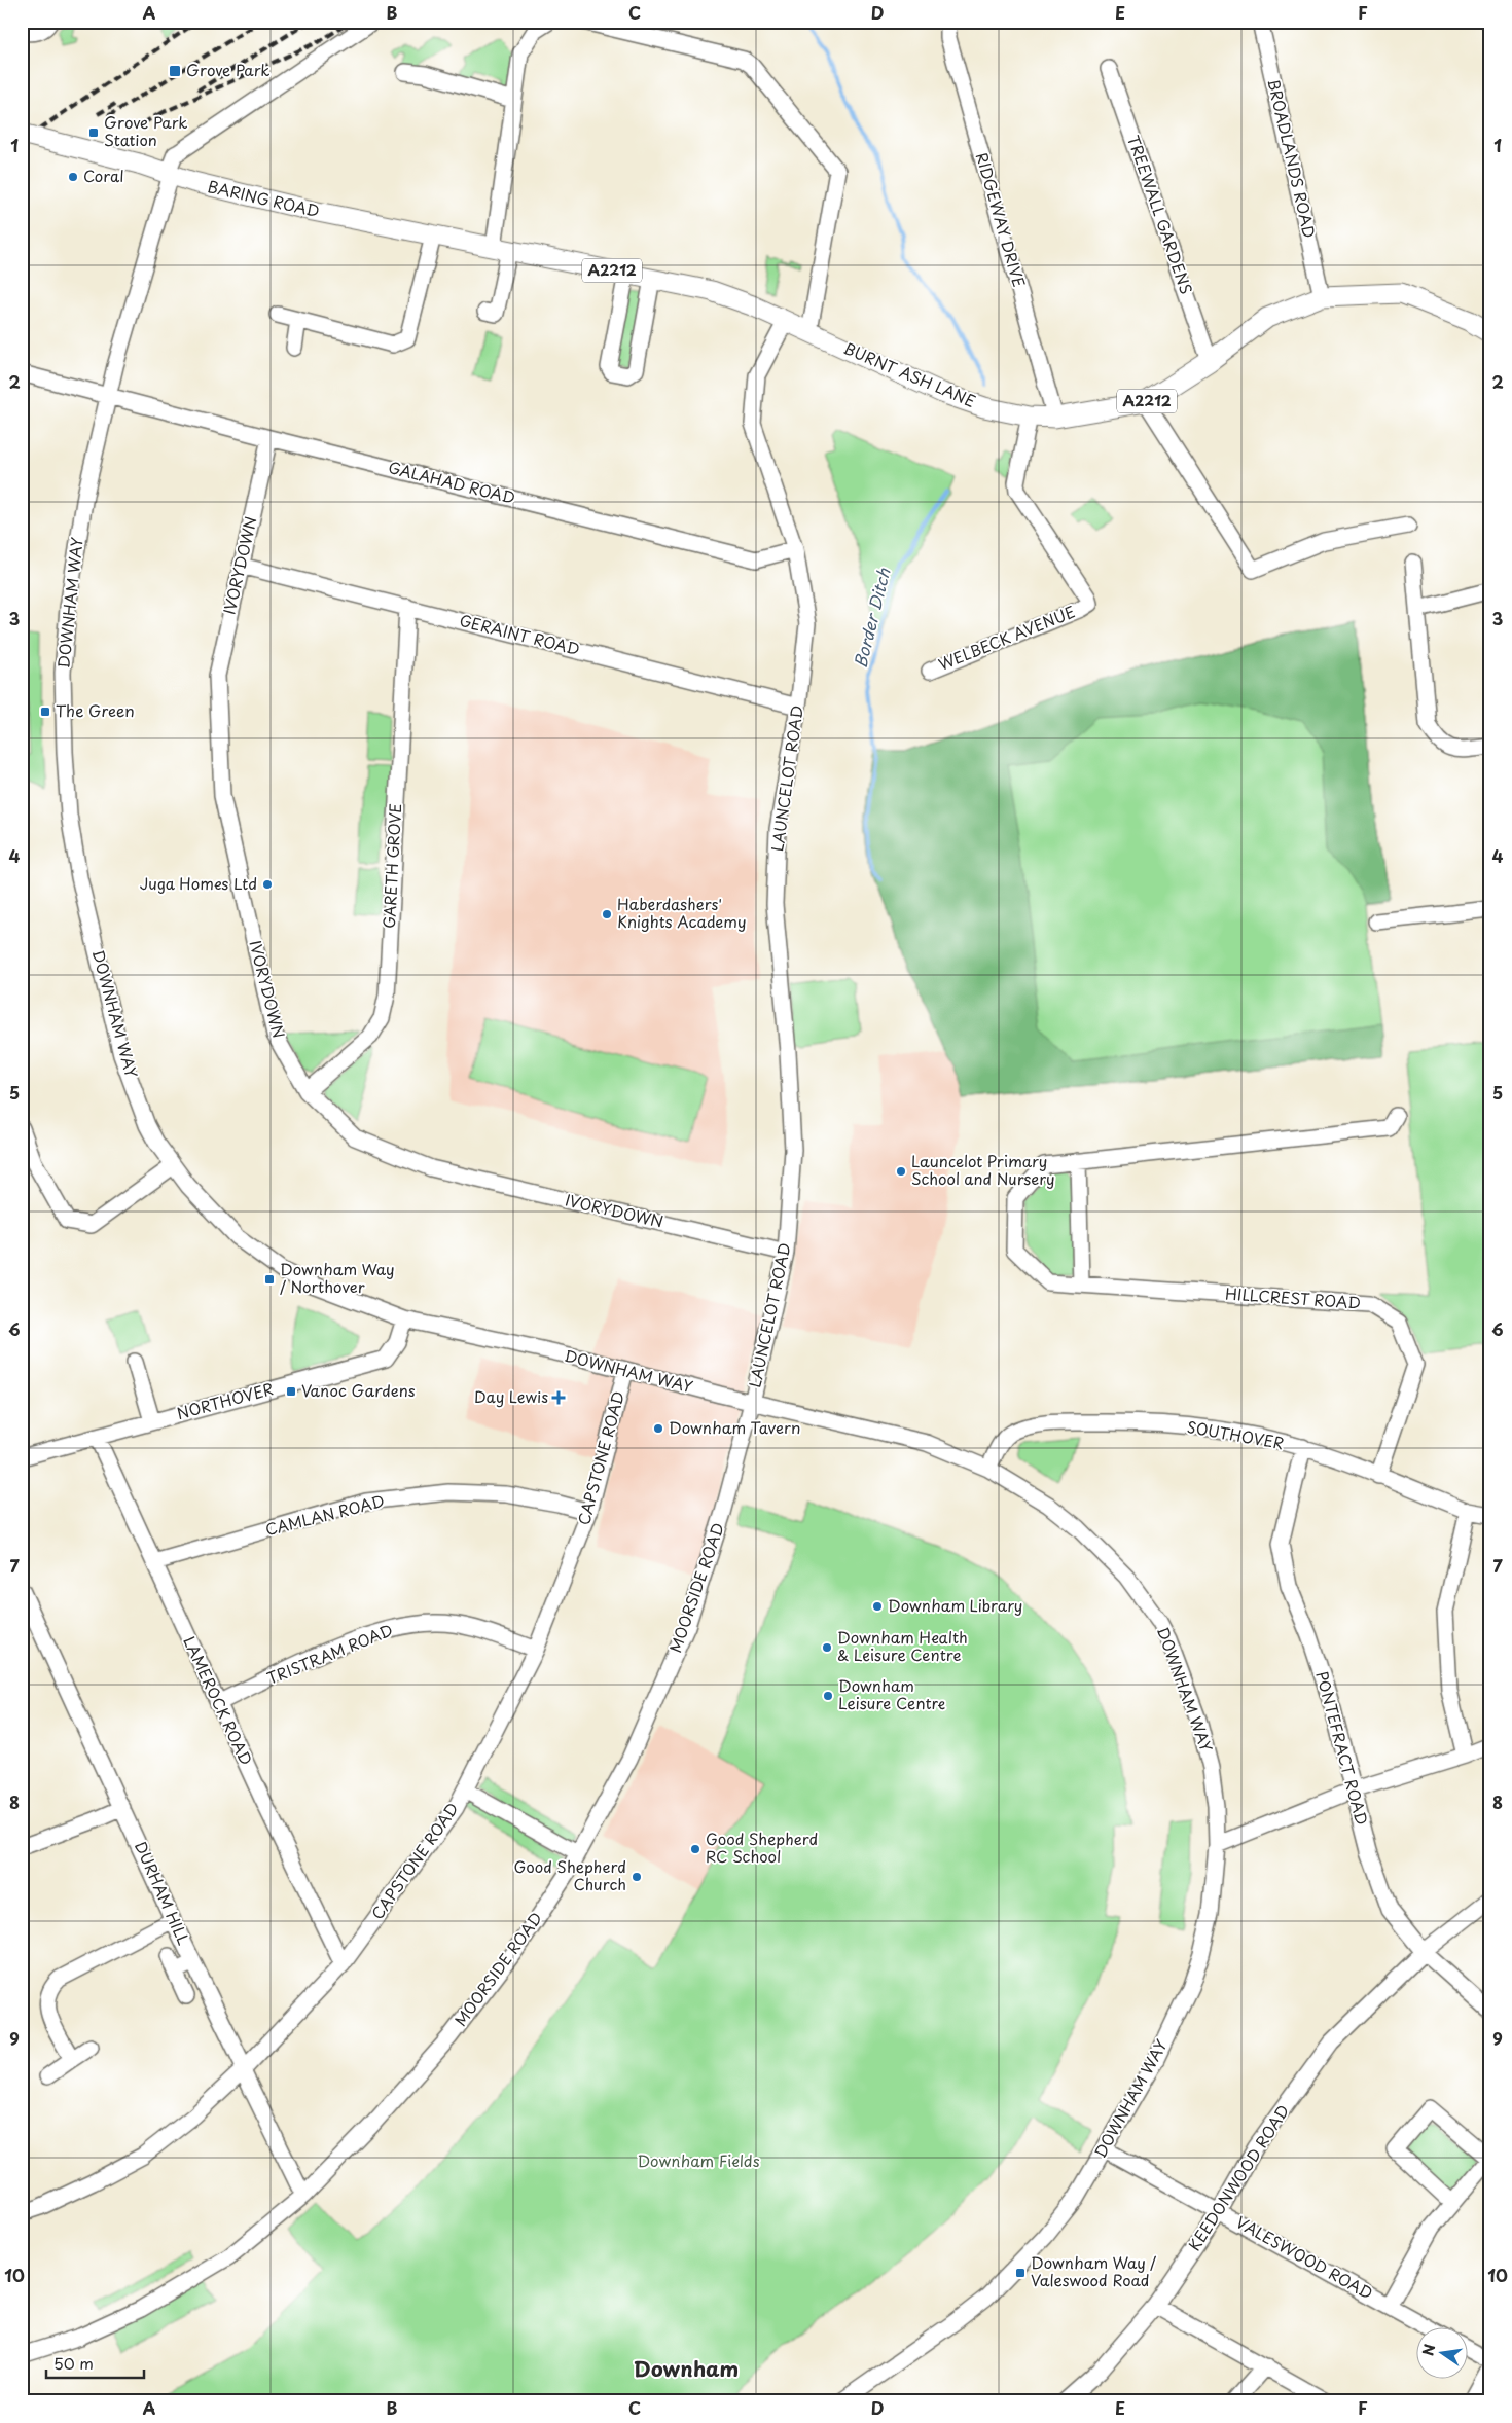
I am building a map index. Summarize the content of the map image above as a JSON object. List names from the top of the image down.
{
  "streets": {
    "main road": ["BARING ROAD", "A2212", "BURNT ASH LANE"],
    "street": [
      "BROADLANDS ROAD",
      "TREEWALL GARDENS",
      "RIDGEWAY DRIVE",
      "GALAHAD ROAD",
      "IVORYDOWN",
      "DOWNHAM WAY",
      "GERAINT ROAD",
      "WELBECK AVENUE",
      "LAUNCELOT ROAD",
      "GARETH GROVE",
      "HILLCREST ROAD",
      "NORTHOVER",
      "SOUTHOVER",
      "CAPSTONE ROAD",
      "CAMLAN ROAD",
      "MOORSIDE ROAD",
      "TRISTRAM ROAD",
      "LAMEROCK ROAD",
      "PONTEFRACT ROAD",
      "DURHAM HILL",
      "KEEDONWOOD ROAD",
      "VALESWOOD ROAD"
    ]
  },
  "crossings": [
    ["BROADLANDS ROAD", "BURNT ASH LANE"],
    ["BARING ROAD", "BURNT ASH LANE"],
    ["BARING ROAD", "DOWNHAM WAY"],
    ["BARING ROAD", "LAUNCELOT ROAD"],
    ["TREEWALL GARDENS", "BURNT ASH LANE"],
    ["RIDGEWAY DRIVE", "BURNT ASH LANE"],
    ["BURNT ASH LANE", "WELBECK AVENUE"],
    ["BURNT ASH LANE", "LAUNCELOT ROAD"],
    ["GALAHAD ROAD", "IVORYDOWN"],
    ["GALAHAD ROAD", "DOWNHAM WAY"],
    ["GALAHAD ROAD", "LAUNCELOT ROAD"],
    ["IVORYDOWN", "GERAINT ROAD"],
    ["IVORYDOWN", "LAUNCELOT ROAD"],
    ["IVORYDOWN", "GARETH GROVE"],
    ["DOWNHAM WAY", "LAUNCELOT ROAD"],
    ["DOWNHAM WAY", "NORTHOVER"],
    ["DOWNHAM WAY", "SOUTHOVER"],
    ["DOWNHAM WAY", "CAPSTONE ROAD"],
    ["DOWNHAM WAY", "MOORSIDE ROAD"],
    ["DOWNHAM WAY", "VALESWOOD ROAD"],
    ["GERAINT ROAD", "LAUNCELOT ROAD"],
    ["GERAINT ROAD", "GARETH GROVE"],
    ["LAUNCELOT ROAD", "MOORSIDE ROAD"],
    ["HILLCREST ROAD", "SOUTHOVER"],
    ["NORTHOVER", "LAMEROCK ROAD"],
    ["SOUTHOVER", "PONTEFRACT ROAD"],
    ["CAPSTONE ROAD", "CAMLAN ROAD"],
    ["CAPSTONE ROAD", "TRISTRAM ROAD"],
    ["CAPSTONE ROAD", "LAMEROCK ROAD"],
    ["CAPSTONE ROAD", "DURHAM HILL"],
    ["CAMLAN ROAD", "LAMEROCK ROAD"],
    ["MOORSIDE ROAD", "DURHAM HILL"],
    ["TRISTRAM ROAD", "LAMEROCK ROAD"],
    ["PONTEFRACT ROAD", "KEEDONWOOD ROAD"],
    ["KEEDONWOOD ROAD", "VALESWOOD ROAD"]
  ],
  "districts": ["Downham"],
  "water": ["Border Ditch"],
  "parks": ["Downham Fields"],
  "places": {
    "transit": [
      "Grove Park",
      "Grove Park Station",
      "The Green",
      "Downham Way / Northover",
      "Vanoc Gardens",
      "Downham Way / Valeswood Road"
    ],
    "other": [
      "Coral",
      "Juga Homes Ltd",
      "Haberdashers' Knights Academy",
      "Launcelot Primary School and Nursery",
      "Downham Tavern",
      "Downham Library",
      "Downham Health & Leisure Centre",
      "Downham Leisure Centre",
      "Good Shepherd RC School",
      "Good Shepherd Church"
    ],
    "health": ["Day Lewis"]
  },
  "scale_bar": "50 m",
  "north": "left",
  "grid": {
    "columns": [
      "A",
      "B",
      "C",
      "D",
      "E",
      "F"
    ],
    "rows": [
      "1",
      "2",
      "3",
      "4",
      "5",
      "6",
      "7",
      "8",
      "9",
      "10"
    ]
  }
}
